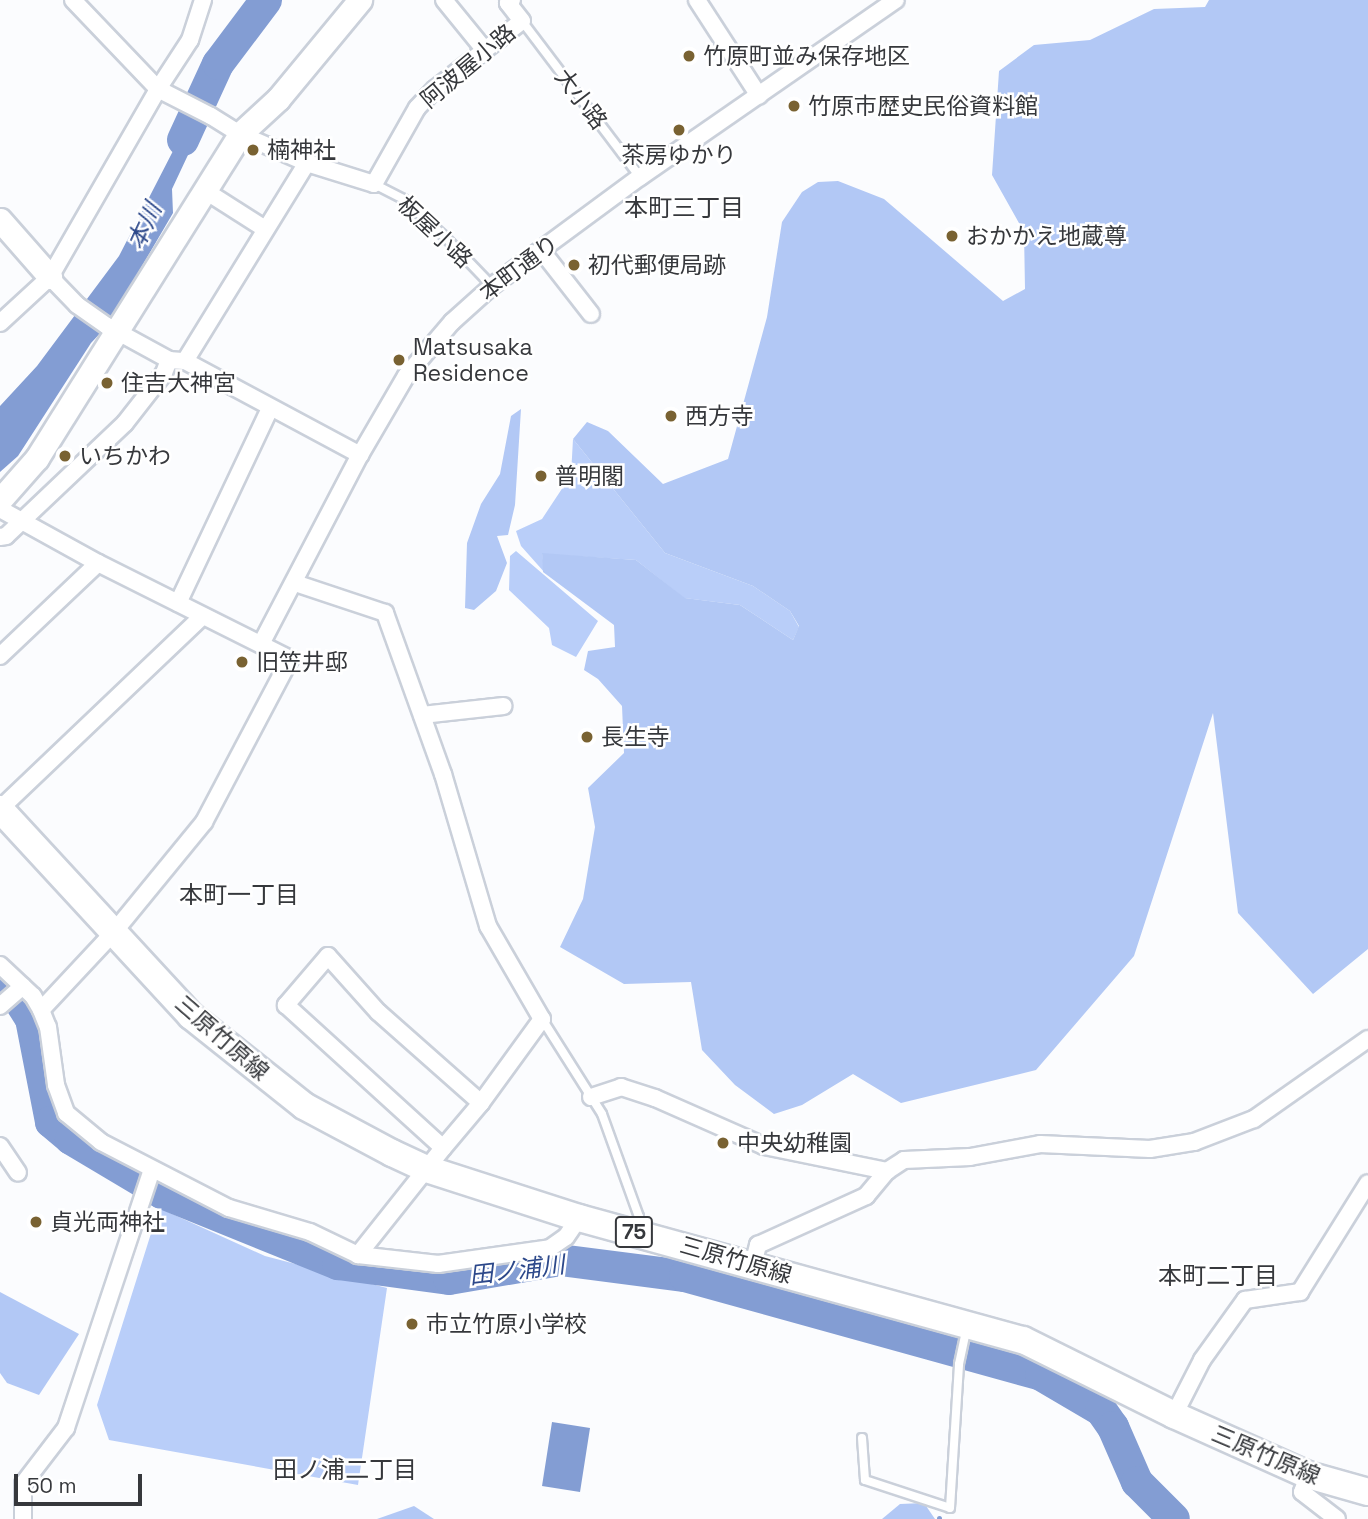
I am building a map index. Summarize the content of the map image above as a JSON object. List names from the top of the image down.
{
  "streets": {
    "main road": ["三原竹原線", "75"],
    "street": ["阿波屋小路", "本町通り"],
    "lane": ["大小路", "板屋小路"]
  },
  "crossings": [
    ["阿波屋小路", "大小路"],
    ["阿波屋小路", "板屋小路"],
    ["大小路", "本町通り"],
    ["板屋小路", "本町通り"]
  ],
  "districts": [
    "本町三丁目",
    "本町一丁目",
    "本町二丁目",
    "田ノ浦二丁目"
  ],
  "water": ["本川", "田ノ浦川"],
  "places": [
    "竹原町並み保存地区",
    "竹原市歴史民俗資料館",
    "茶房ゆかり",
    "楠神社",
    "おかかえ地蔵尊",
    "初代郵便局跡",
    "Matsusaka Residence",
    "住吉大神宮",
    "西方寺",
    "いちかわ",
    "普明閣",
    "旧笠井邸",
    "長生寺",
    "中央幼稚園",
    "貞光両神社",
    "市立竹原小学校"
  ],
  "scale_bar": "50 m"
}
